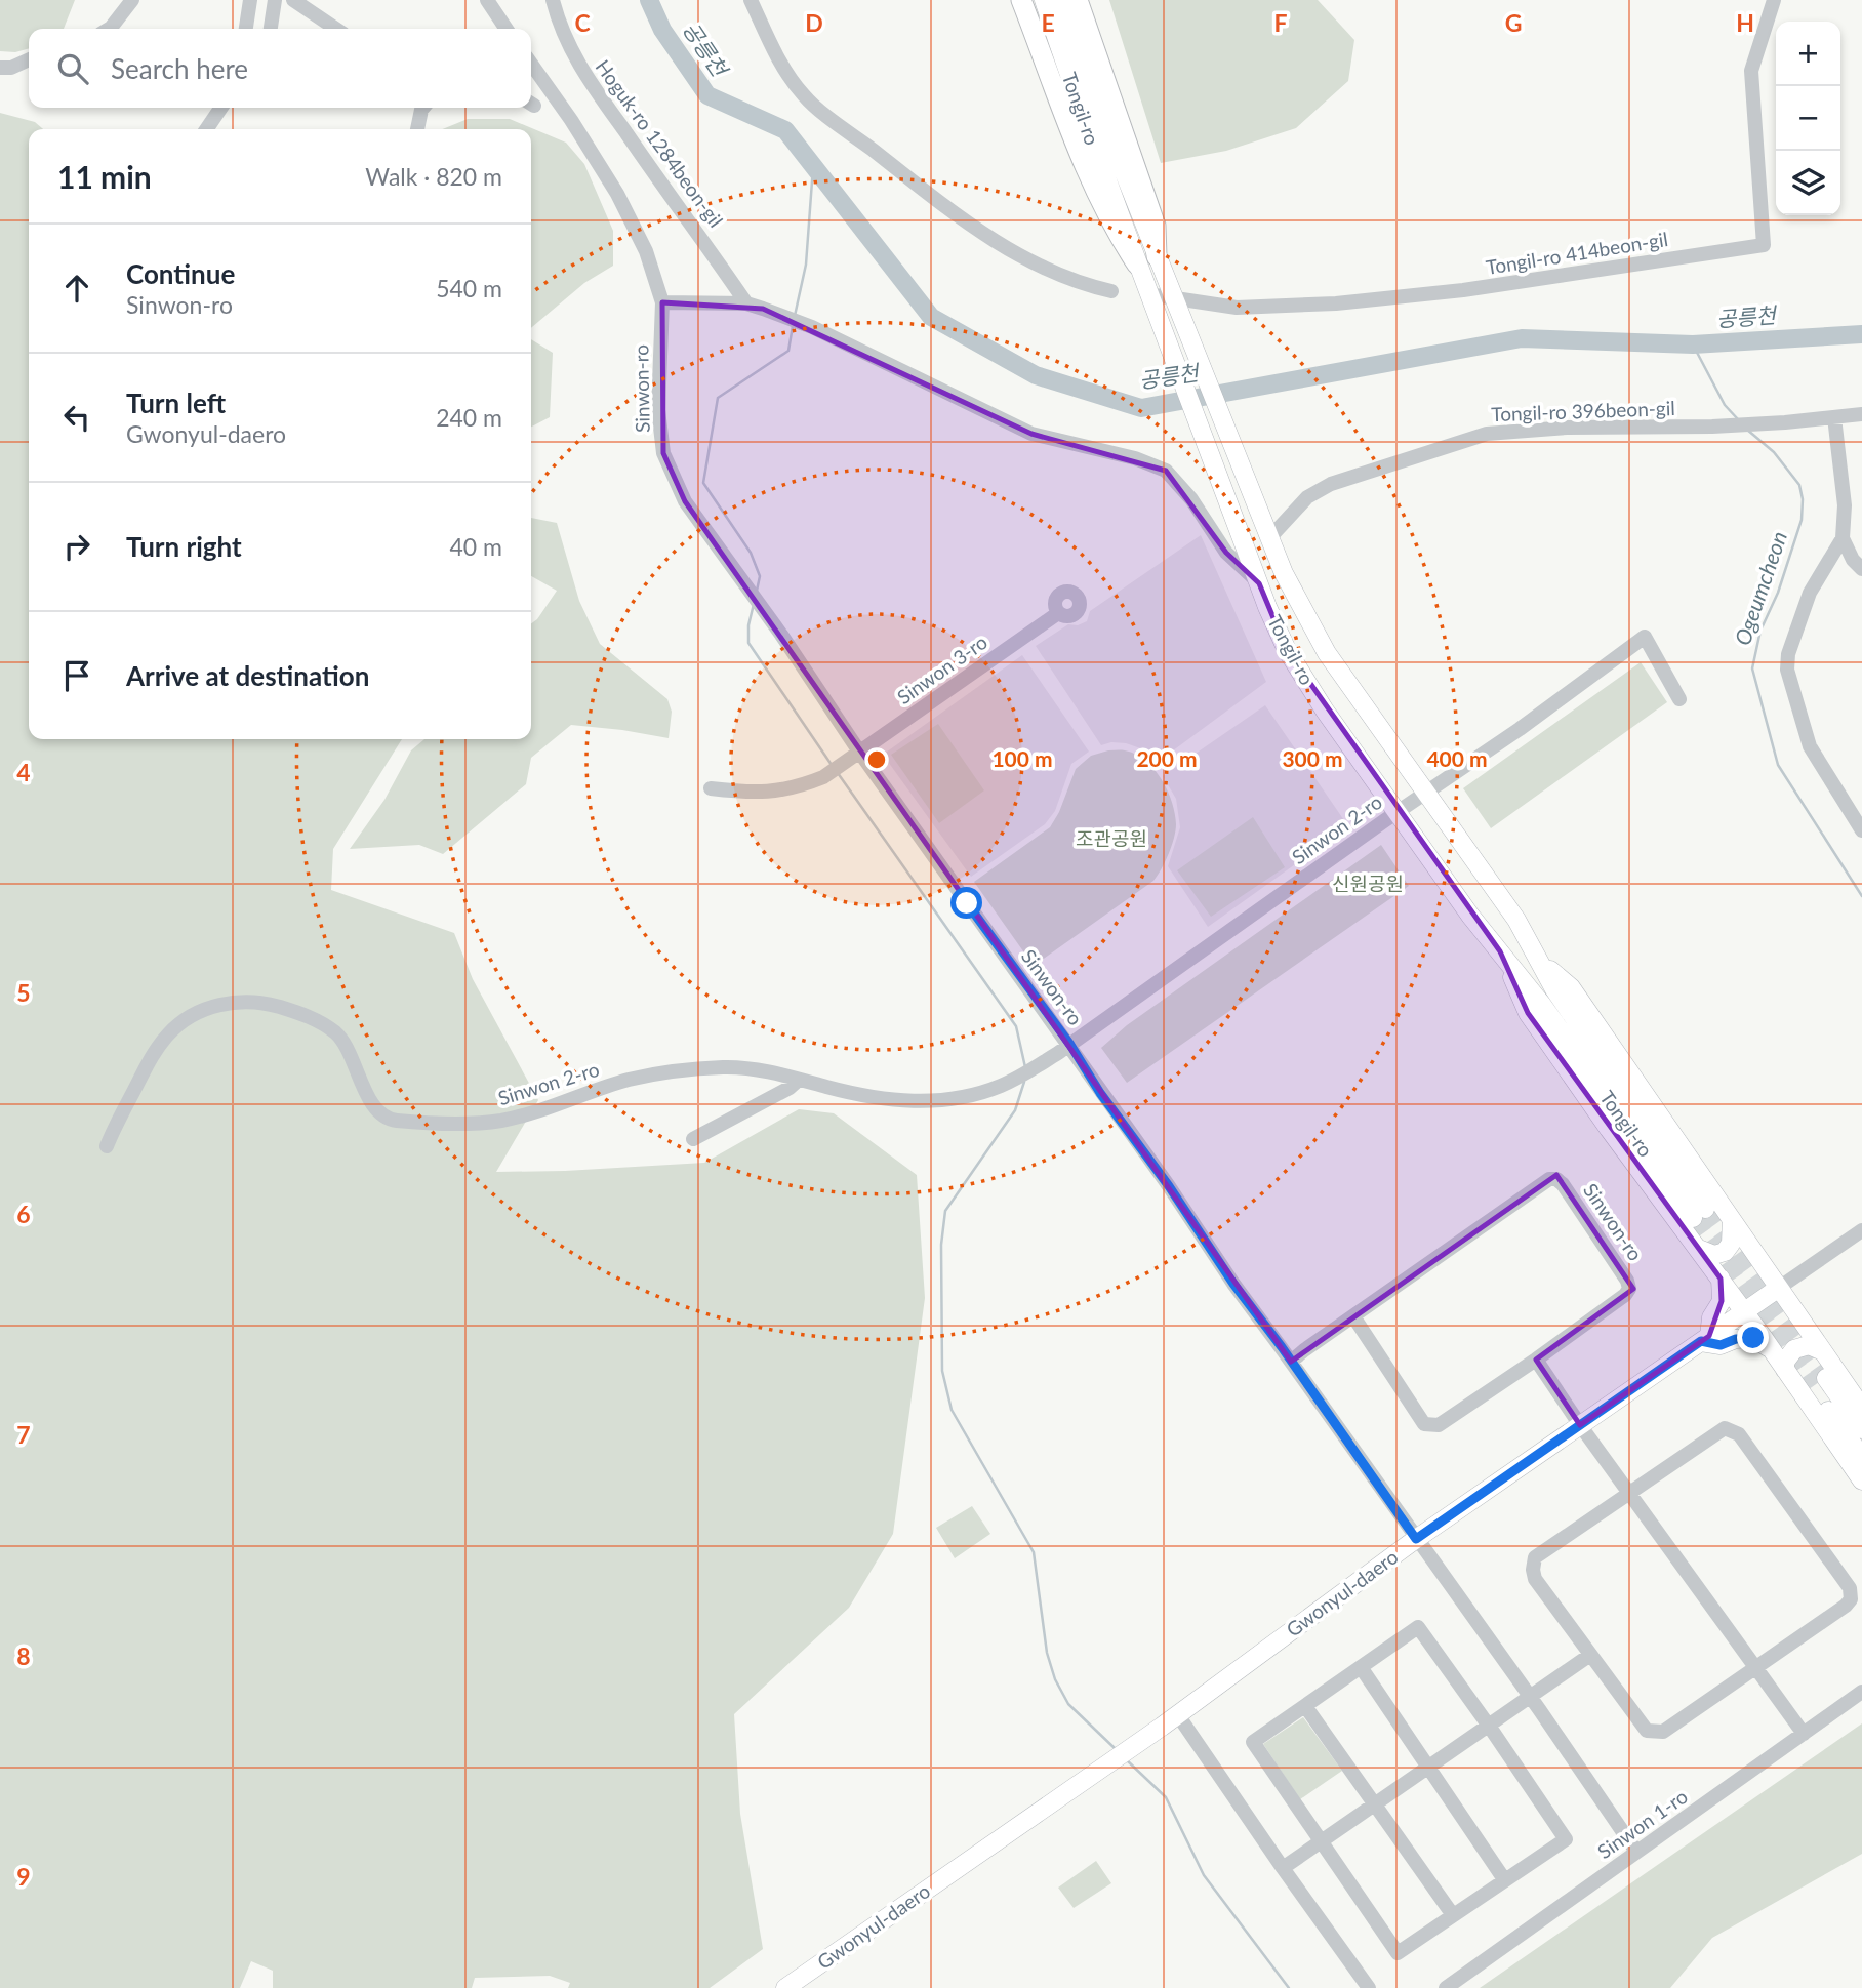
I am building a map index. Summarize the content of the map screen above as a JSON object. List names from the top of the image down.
{
  "streets": {
    "main road": ["Tongil-ro", "Gwonyul-daero"],
    "street": [
      "Hoguk-ro 1284beon-gil",
      "Tongil-ro 414beon-gil",
      "Sinwon-ro",
      "Tongil-ro 396beon-gil",
      "Sinwon 3-ro",
      "Sinwon 2-ro",
      "Sinwon 1-ro"
    ]
  },
  "crossings": [
    ["Tongil-ro", "Tongil-ro 414beon-gil"],
    ["Tongil-ro", "Tongil-ro 396beon-gil"],
    ["Tongil-ro", "Sinwon 2-ro"],
    ["Sinwon-ro", "Sinwon 3-ro"],
    ["Sinwon-ro", "Sinwon 2-ro"],
    ["Sinwon-ro", "Gwonyul-daero"],
    ["Sinwon-ro", "Sinwon 1-ro"]
  ],
  "water": ["공릉천", "Ogeumcheon"],
  "parks": ["조관공원", "신원공원"],
  "page": {
    "map_buttons": ["+", "−"],
    "search": "Search here",
    "heading": ["11 min", "Walk · 820 m"],
    "list": [
      ["Continue", "Sinwon-ro", "540 m"],
      ["Turn left", "Gwonyul-daero", "240 m"],
      ["Turn right", "40 m"],
      "Arrive at destination"
    ]
  },
  "grid": {
    "columns": [
      "C",
      "D",
      "E",
      "F",
      "G",
      "H"
    ],
    "rows": [
      "4",
      "5",
      "6",
      "7",
      "8",
      "9"
    ]
  },
  "rings": [
    "100 m",
    "200 m",
    "300 m",
    "400 m"
  ]
}
